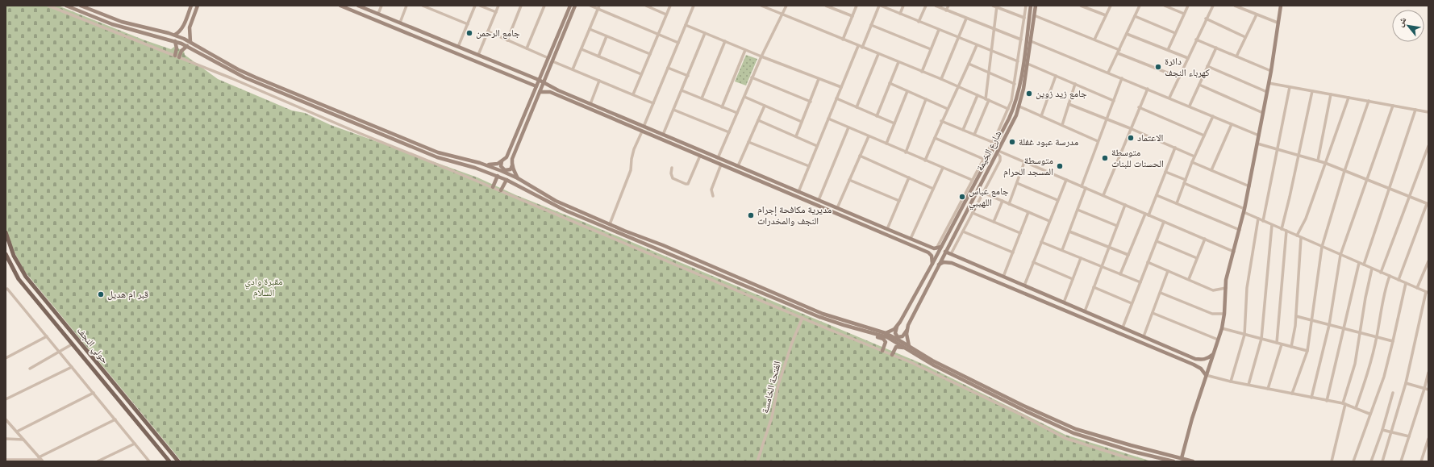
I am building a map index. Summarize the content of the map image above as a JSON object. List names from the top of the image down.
{
  "streets": {
    "main road": ["حولي النجف"],
    "street": ["شارع الخيمة", "الفتحة الخامسة"]
  },
  "parks": ["مقبرة وادي السلام"],
  "places": [
    "جامع الرحمن",
    "دائرة كهرباء النجف",
    "جامع زيد زوين",
    "الاعتماد",
    "مدرسة عبود غفلة",
    "متوسطة الحسنات للبنات",
    "متوسطة المسجد الحرام",
    "جامع عباس اللهيبي",
    "مديرية مكافحة إجرام النجف والمخدرات",
    "قبر ام هديل"
  ],
  "north": "top left"
}
